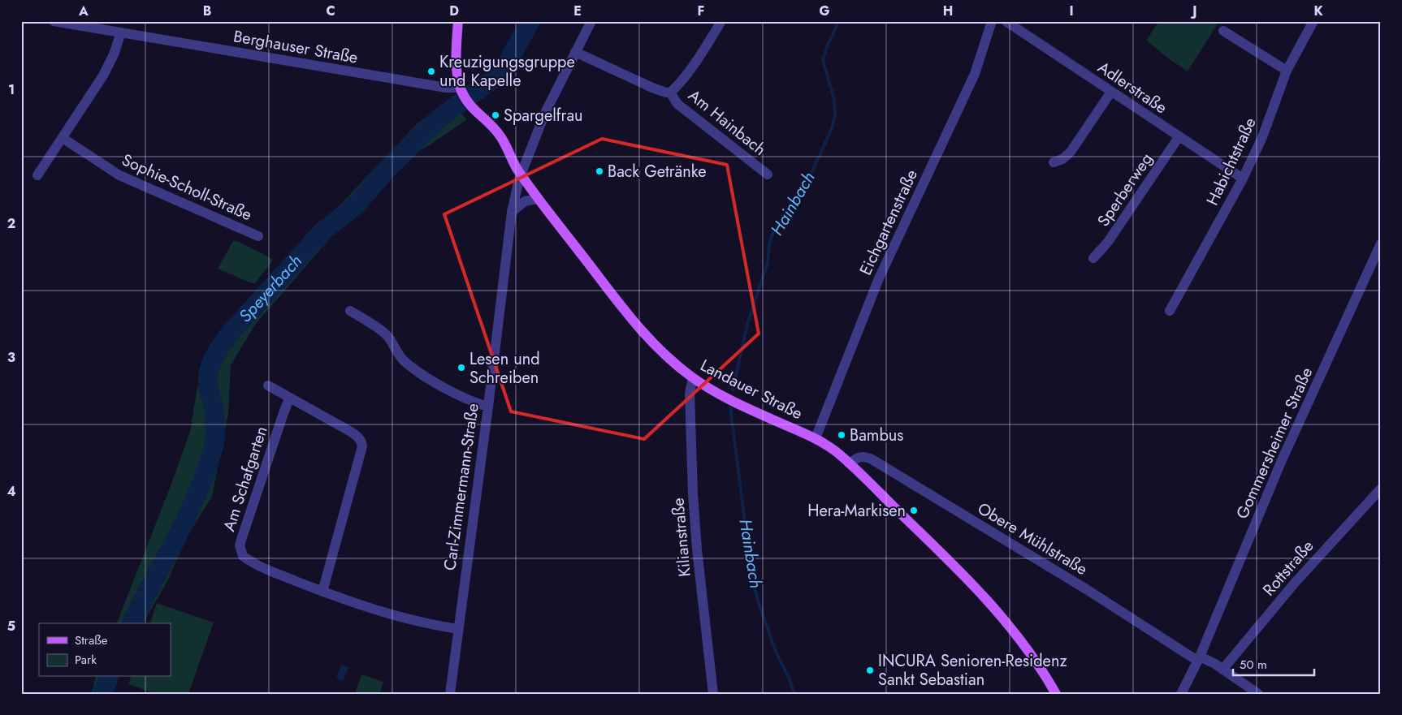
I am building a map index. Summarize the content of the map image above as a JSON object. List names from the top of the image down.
{
  "streets": {
    "main road": ["Landauer Straße"],
    "street": [
      "Berghauser Straße",
      "Adlerstraße",
      "Am Hainbach",
      "Habichtstraße",
      "Sophie-Scholl-Straße",
      "Sperberweg",
      "Eichgartenstraße",
      "Gommersheimer Straße",
      "Am Schafgarten",
      "Carl-Zimmermann-Straße",
      "Kilianstraße",
      "Obere Mühlstraße",
      "Rottstraße"
    ]
  },
  "crossings": [
    ["Berghauser Straße", "Landauer Straße"],
    ["Adlerstraße", "Habichtstraße"],
    ["Adlerstraße", "Sperberweg"],
    ["Am Hainbach", "Carl-Zimmermann-Straße"],
    ["Eichgartenstraße", "Landauer Straße"],
    ["Landauer Straße", "Carl-Zimmermann-Straße"],
    ["Landauer Straße", "Kilianstraße"],
    ["Landauer Straße", "Obere Mühlstraße"],
    ["Gommersheimer Straße", "Obere Mühlstraße"],
    ["Am Schafgarten", "Carl-Zimmermann-Straße"]
  ],
  "water": ["Hainbach", "Speyerbach"],
  "places": [
    "Kreuzigungsgruppe und Kapelle",
    "Spargelfrau",
    "Back Getränke",
    "Lesen und Schreiben",
    "Bambus",
    "Hera-Markisen",
    "INCURA Senioren-Residenz Sankt Sebastian"
  ],
  "legend": ["Straße", "Park"],
  "scale_bar": "50 m",
  "grid": {
    "columns": [
      "A",
      "B",
      "C",
      "D",
      "E",
      "F",
      "G",
      "H",
      "I",
      "J",
      "K"
    ],
    "rows": [
      "1",
      "2",
      "3",
      "4",
      "5"
    ]
  }
}
